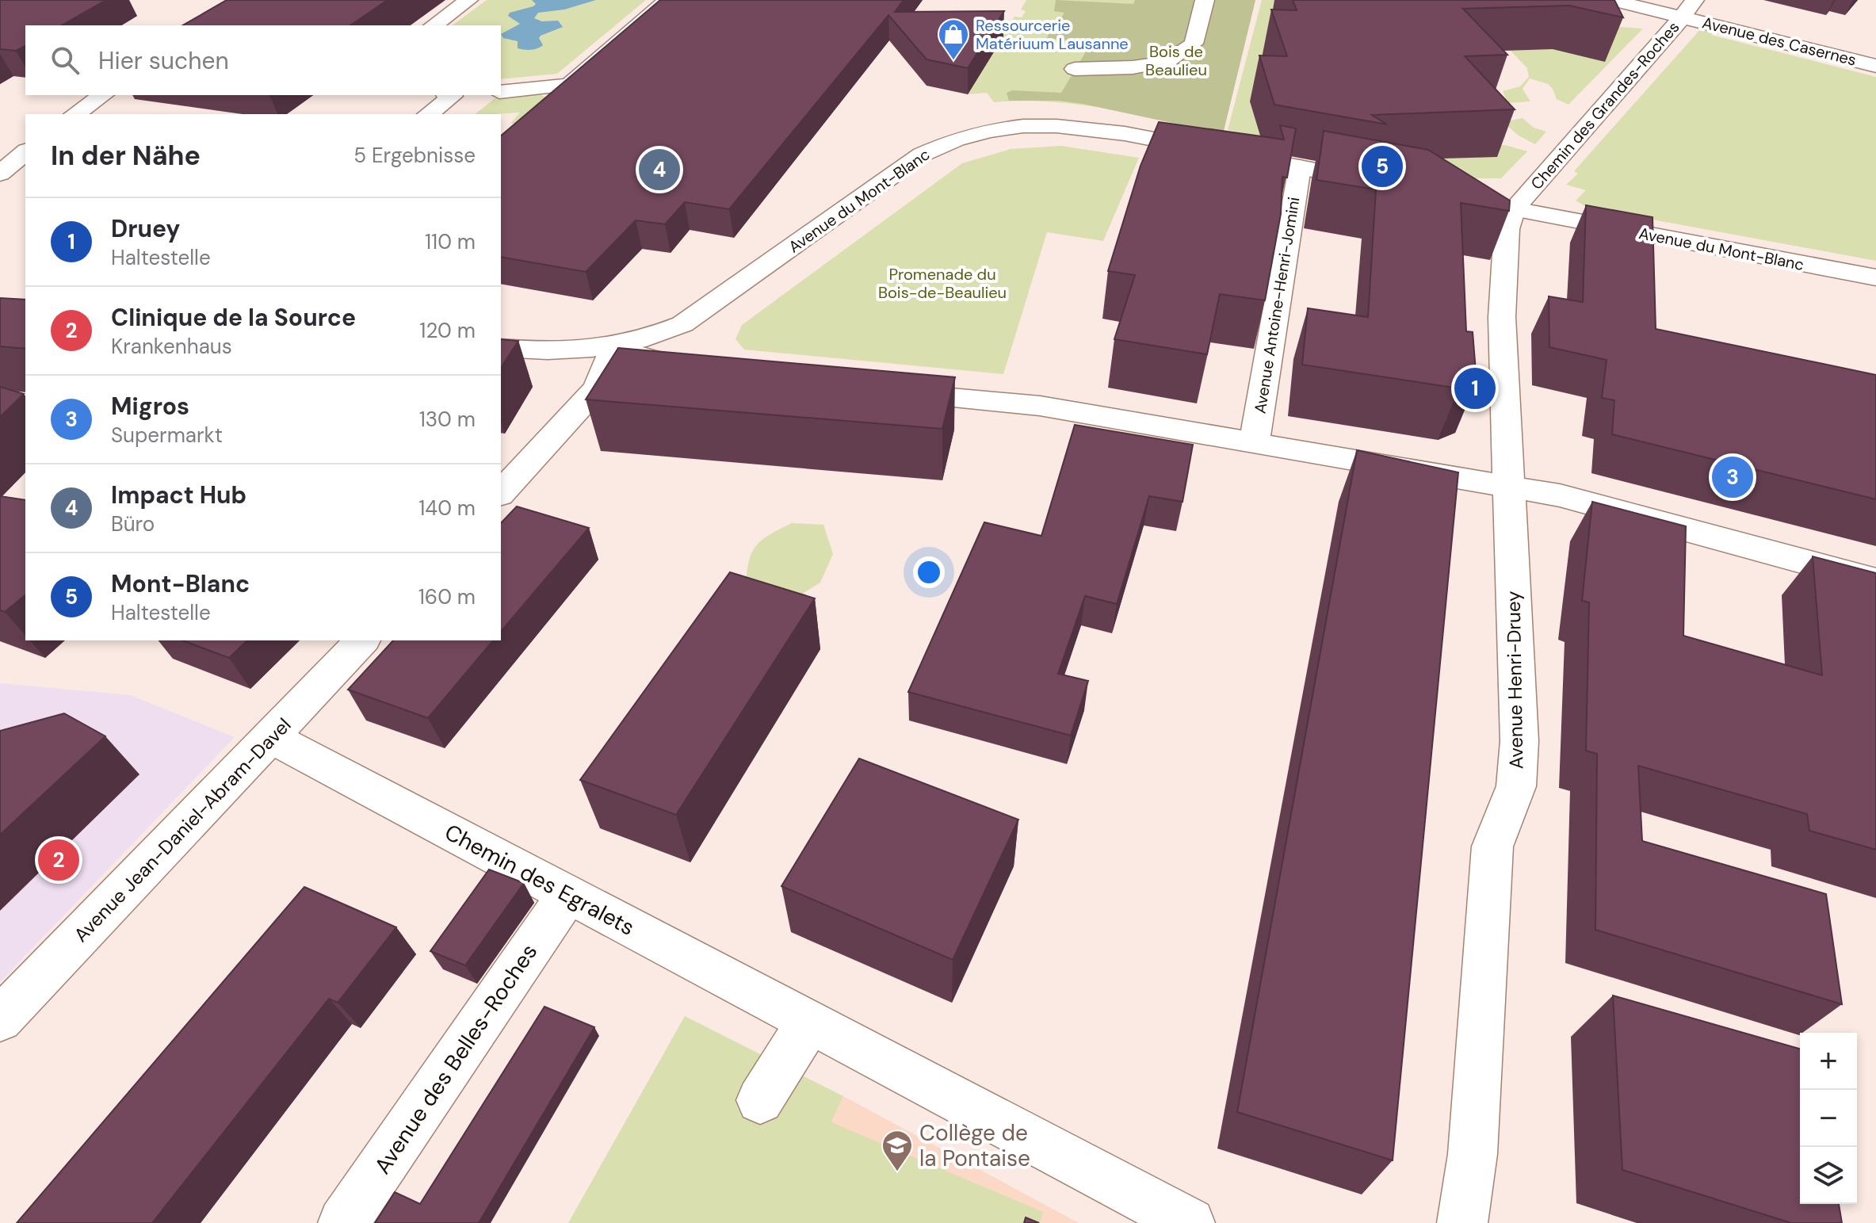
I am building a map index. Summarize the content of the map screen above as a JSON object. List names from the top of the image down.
{
  "streets": {
    "street": [
      "Avenue des Casernes",
      "Chemin des Grandes-Roches",
      "Avenue du Mont-Blanc",
      "Avenue Antoine-Henri-Jomini",
      "Avenue Henri-Druey",
      "Avenue Jean-Daniel-Abram-Davel",
      "Chemin des Egralets",
      "Avenue des Belles-Roches"
    ]
  },
  "crossings": [
    ["Avenue des Casernes", "Chemin des Grandes-Roches"],
    ["Chemin des Grandes-Roches", "Avenue du Mont-Blanc"],
    ["Chemin des Grandes-Roches", "Avenue Henri-Druey"],
    ["Avenue du Mont-Blanc", "Avenue Antoine-Henri-Jomini"],
    ["Avenue du Mont-Blanc", "Avenue Henri-Druey"],
    ["Avenue Jean-Daniel-Abram-Davel", "Chemin des Egralets"],
    ["Chemin des Egralets", "Avenue des Belles-Roches"]
  ],
  "parks": ["Bois de Beaulieu", "Promenade du Bois-de-Beaulieu"],
  "places": {
    "shop": ["Ressourcerie Matériuum Lausanne"],
    "school or university": ["Collège de la Pontaise"]
  },
  "page": {
    "search": "Hier suchen",
    "heading": ["In der Nähe", "5 Ergebnisse"],
    "pins": [
      "5",
      "4",
      "1",
      "3",
      "2"
    ],
    "list": [
      {
        "mark": "1",
        "name": "Druey",
        "note": "Haltestelle",
        "value": "110 m"
      },
      {
        "mark": "2",
        "name": "Clinique de la Source",
        "note": "Krankenhaus",
        "value": "120 m"
      },
      {
        "mark": "3",
        "name": "Migros",
        "note": "Supermarkt",
        "value": "130 m"
      },
      {
        "mark": "4",
        "name": "Impact Hub",
        "note": "Büro",
        "value": "140 m"
      },
      {
        "mark": "5",
        "name": "Mont-Blanc",
        "note": "Haltestelle",
        "value": "160 m"
      }
    ],
    "map_buttons": ["+", "−"]
  }
}
